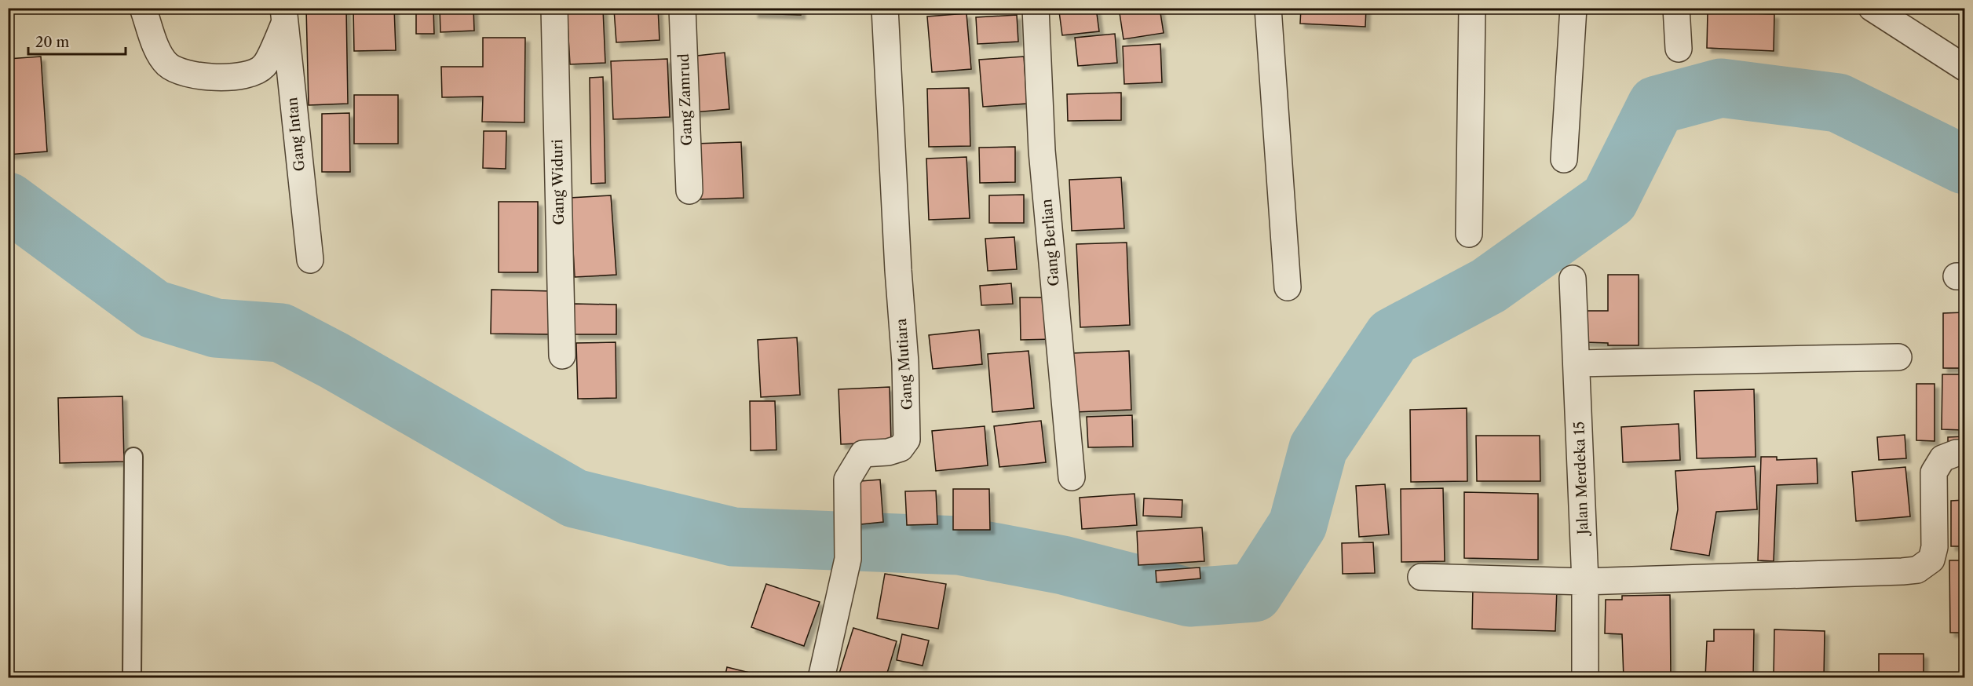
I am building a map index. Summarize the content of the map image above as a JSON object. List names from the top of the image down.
{
  "streets": {
    "street": [
      "Gang Zamrud",
      "Gang Intan",
      "Gang Widuri",
      "Gang Berlian",
      "Gang Mutiara",
      "Jalan Merdeka 15"
    ]
  },
  "scale_bar": "20 m"
}
